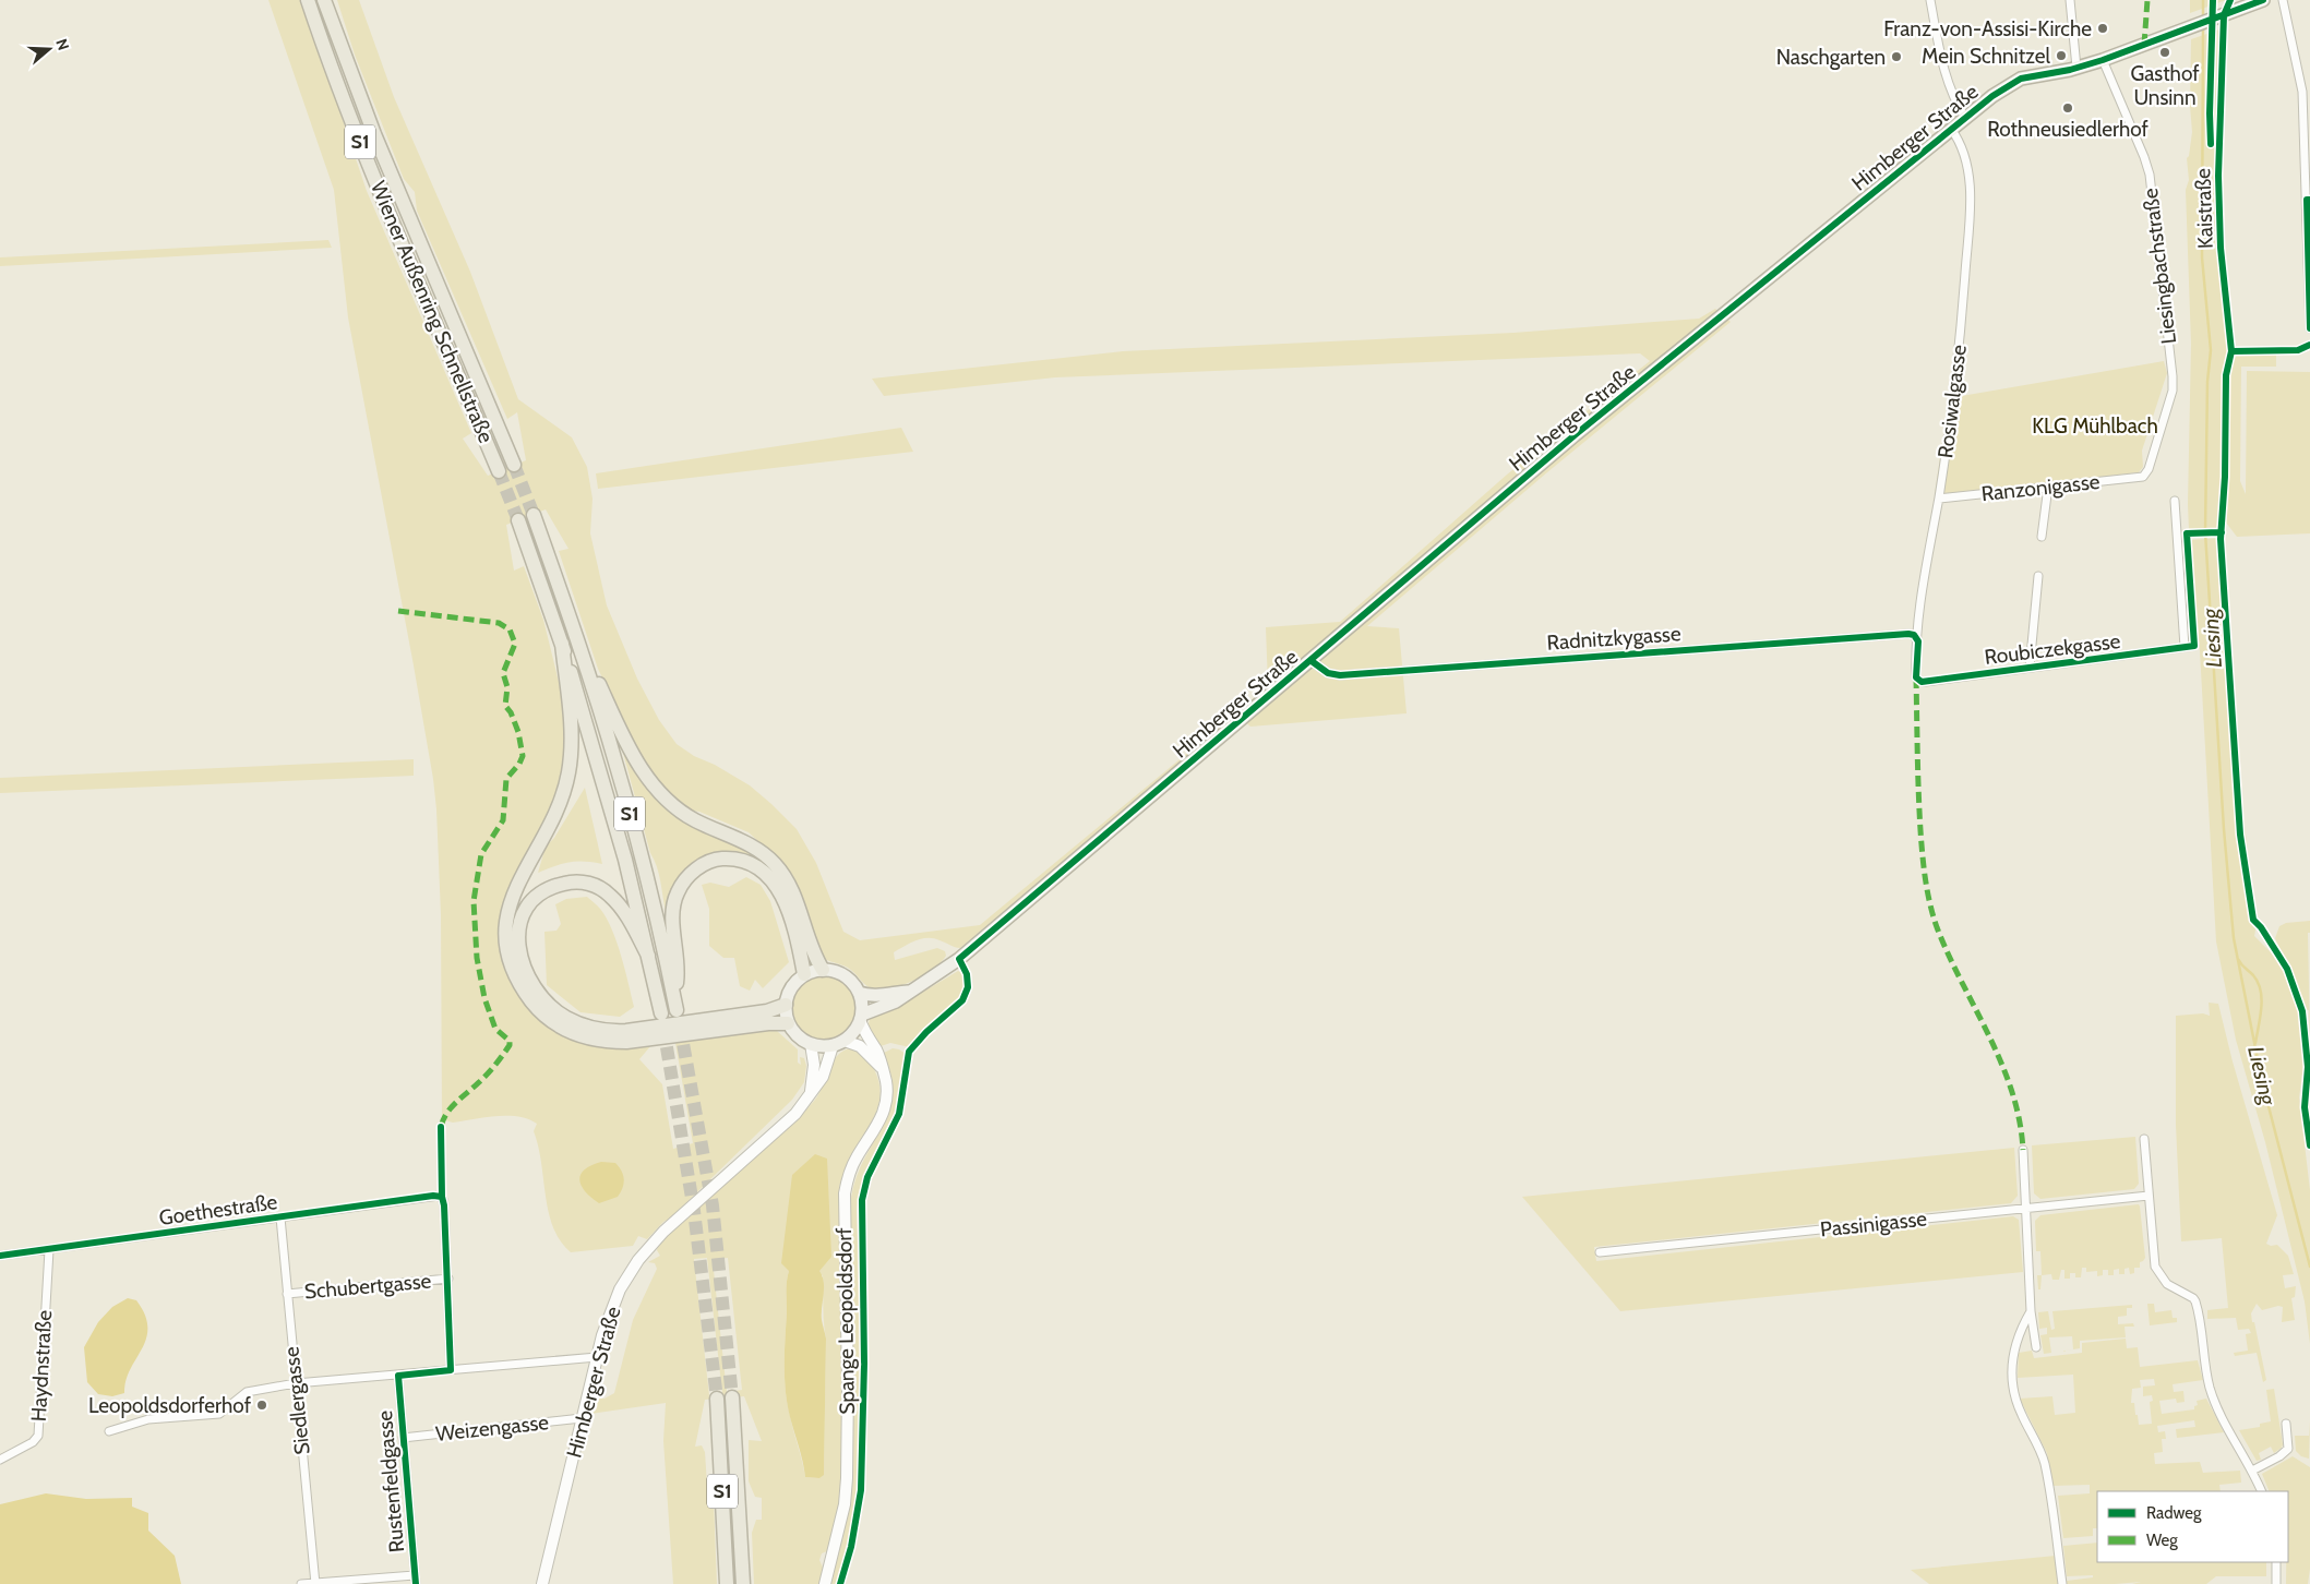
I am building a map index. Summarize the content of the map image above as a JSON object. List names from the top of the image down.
{
  "streets": {
    "highway": ["S1", "Wiener Außenring Schnellstraße"],
    "main road": ["Himberger Straße"],
    "street": [
      "Liesingbachstraße",
      "Rosiwalgasse",
      "Ranzonigasse",
      "Radnitzkygasse",
      "Roubiczekgasse",
      "Goethestraße",
      "Passinigasse",
      "Schubertgasse",
      "Spange Leopoldsdorf",
      "Haydnstraße",
      "Siedlergasse",
      "Weizengasse",
      "Rustenfeldgasse"
    ],
    "cycle path": ["Kaistraße"]
  },
  "crossings": [
    ["Himberger Straße", "Liesingbachstraße"],
    ["Himberger Straße", "Rosiwalgasse"],
    ["Himberger Straße", "Radnitzkygasse"],
    ["Himberger Straße", "Spange Leopoldsdorf"],
    ["Himberger Straße", "Weizengasse"],
    ["Liesingbachstraße", "Ranzonigasse"],
    ["Rosiwalgasse", "Ranzonigasse"],
    ["Rosiwalgasse", "Radnitzkygasse"],
    ["Rosiwalgasse", "Roubiczekgasse"],
    ["Goethestraße", "Schubertgasse"],
    ["Goethestraße", "Haydnstraße"],
    ["Goethestraße", "Siedlergasse"],
    ["Schubertgasse", "Siedlergasse"],
    ["Weizengasse", "Rustenfeldgasse"]
  ],
  "water": ["Liesing"],
  "parks": ["KLG Mühlbach"],
  "places": [
    "Franz-von-Assisi-Kirche",
    "Gasthof Unsinn",
    "Mein Schnitzel",
    "Naschgarten",
    "Rothneusiedlerhof",
    "Leopoldsdorferhof"
  ],
  "legend": ["Radweg", "Weg"],
  "north": "right"
}
